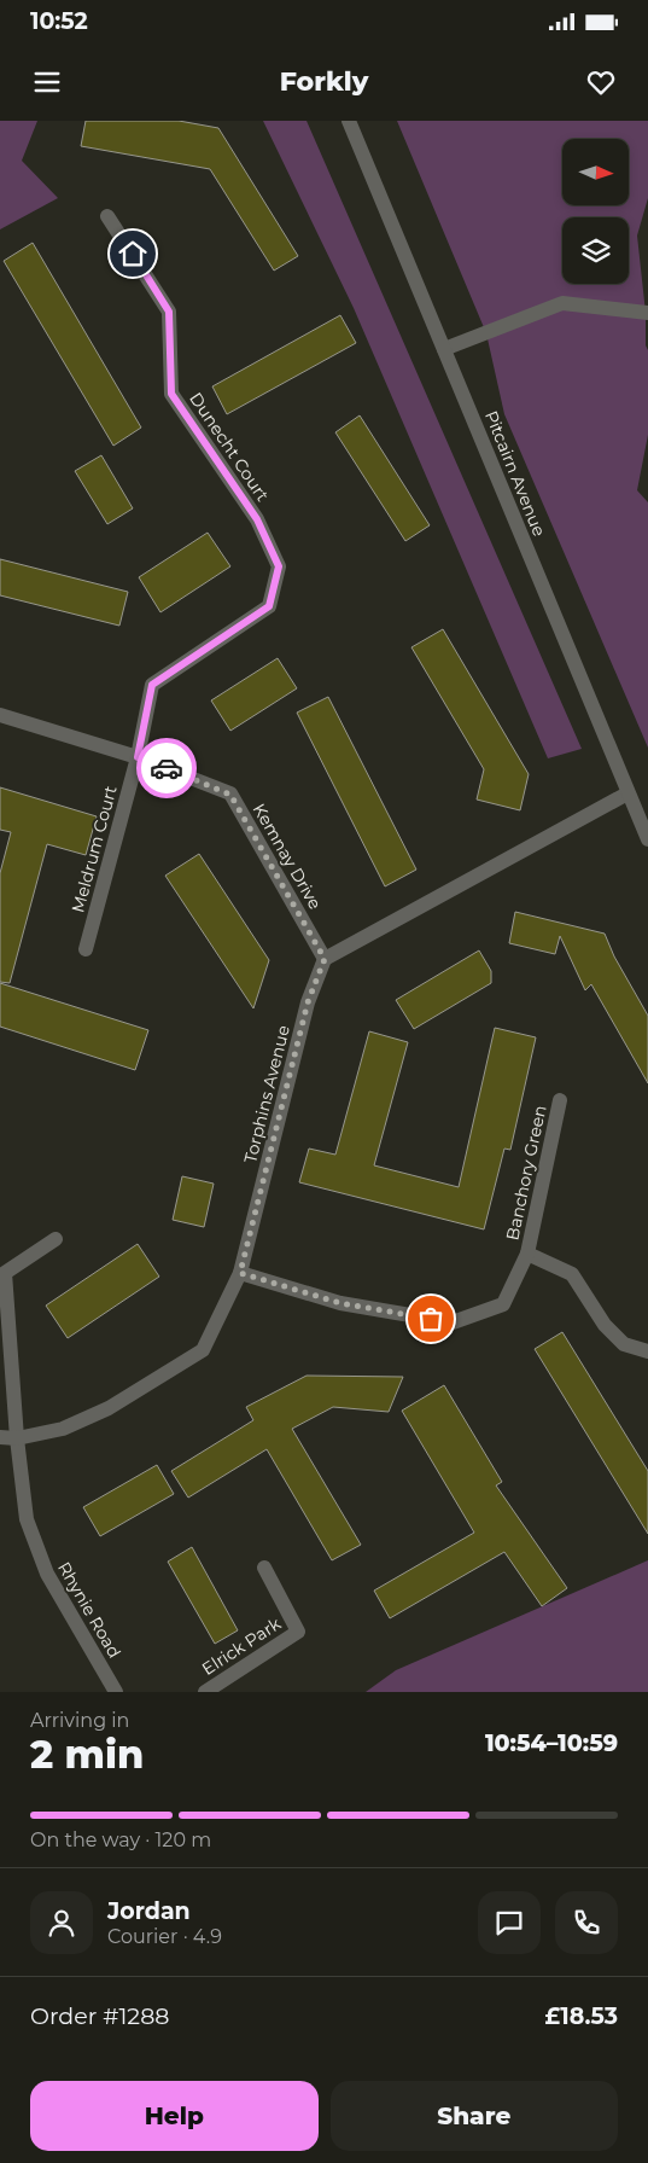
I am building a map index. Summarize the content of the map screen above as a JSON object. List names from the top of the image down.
{
  "streets": {
    "street": [
      "Dunecht Court",
      "Pitcairn Avenue",
      "Meldrum Court",
      "Kemnay Drive",
      "Torphins Avenue",
      "Banchory Green",
      "Rhynie Road",
      "Elrick Park"
    ]
  },
  "crossings": [
    ["Dunecht Court", "Meldrum Court"],
    ["Dunecht Court", "Kemnay Drive"],
    ["Meldrum Court", "Kemnay Drive"],
    ["Kemnay Drive", "Torphins Avenue"],
    ["Torphins Avenue", "Banchory Green"],
    ["Torphins Avenue", "Rhynie Road"]
  ],
  "north": "right",
  "page": {
    "status": "10:52",
    "header": "Forkly",
    "heading": ["2 min", "Arriving in", "10:54–10:59"],
    "panel": [
      "Jordan",
      "Courier · 4.9",
      "Order #1288",
      "£18.53"
    ],
    "bar": "On the way · 120 m",
    "buttons": ["Help", "Share"]
  }
}
